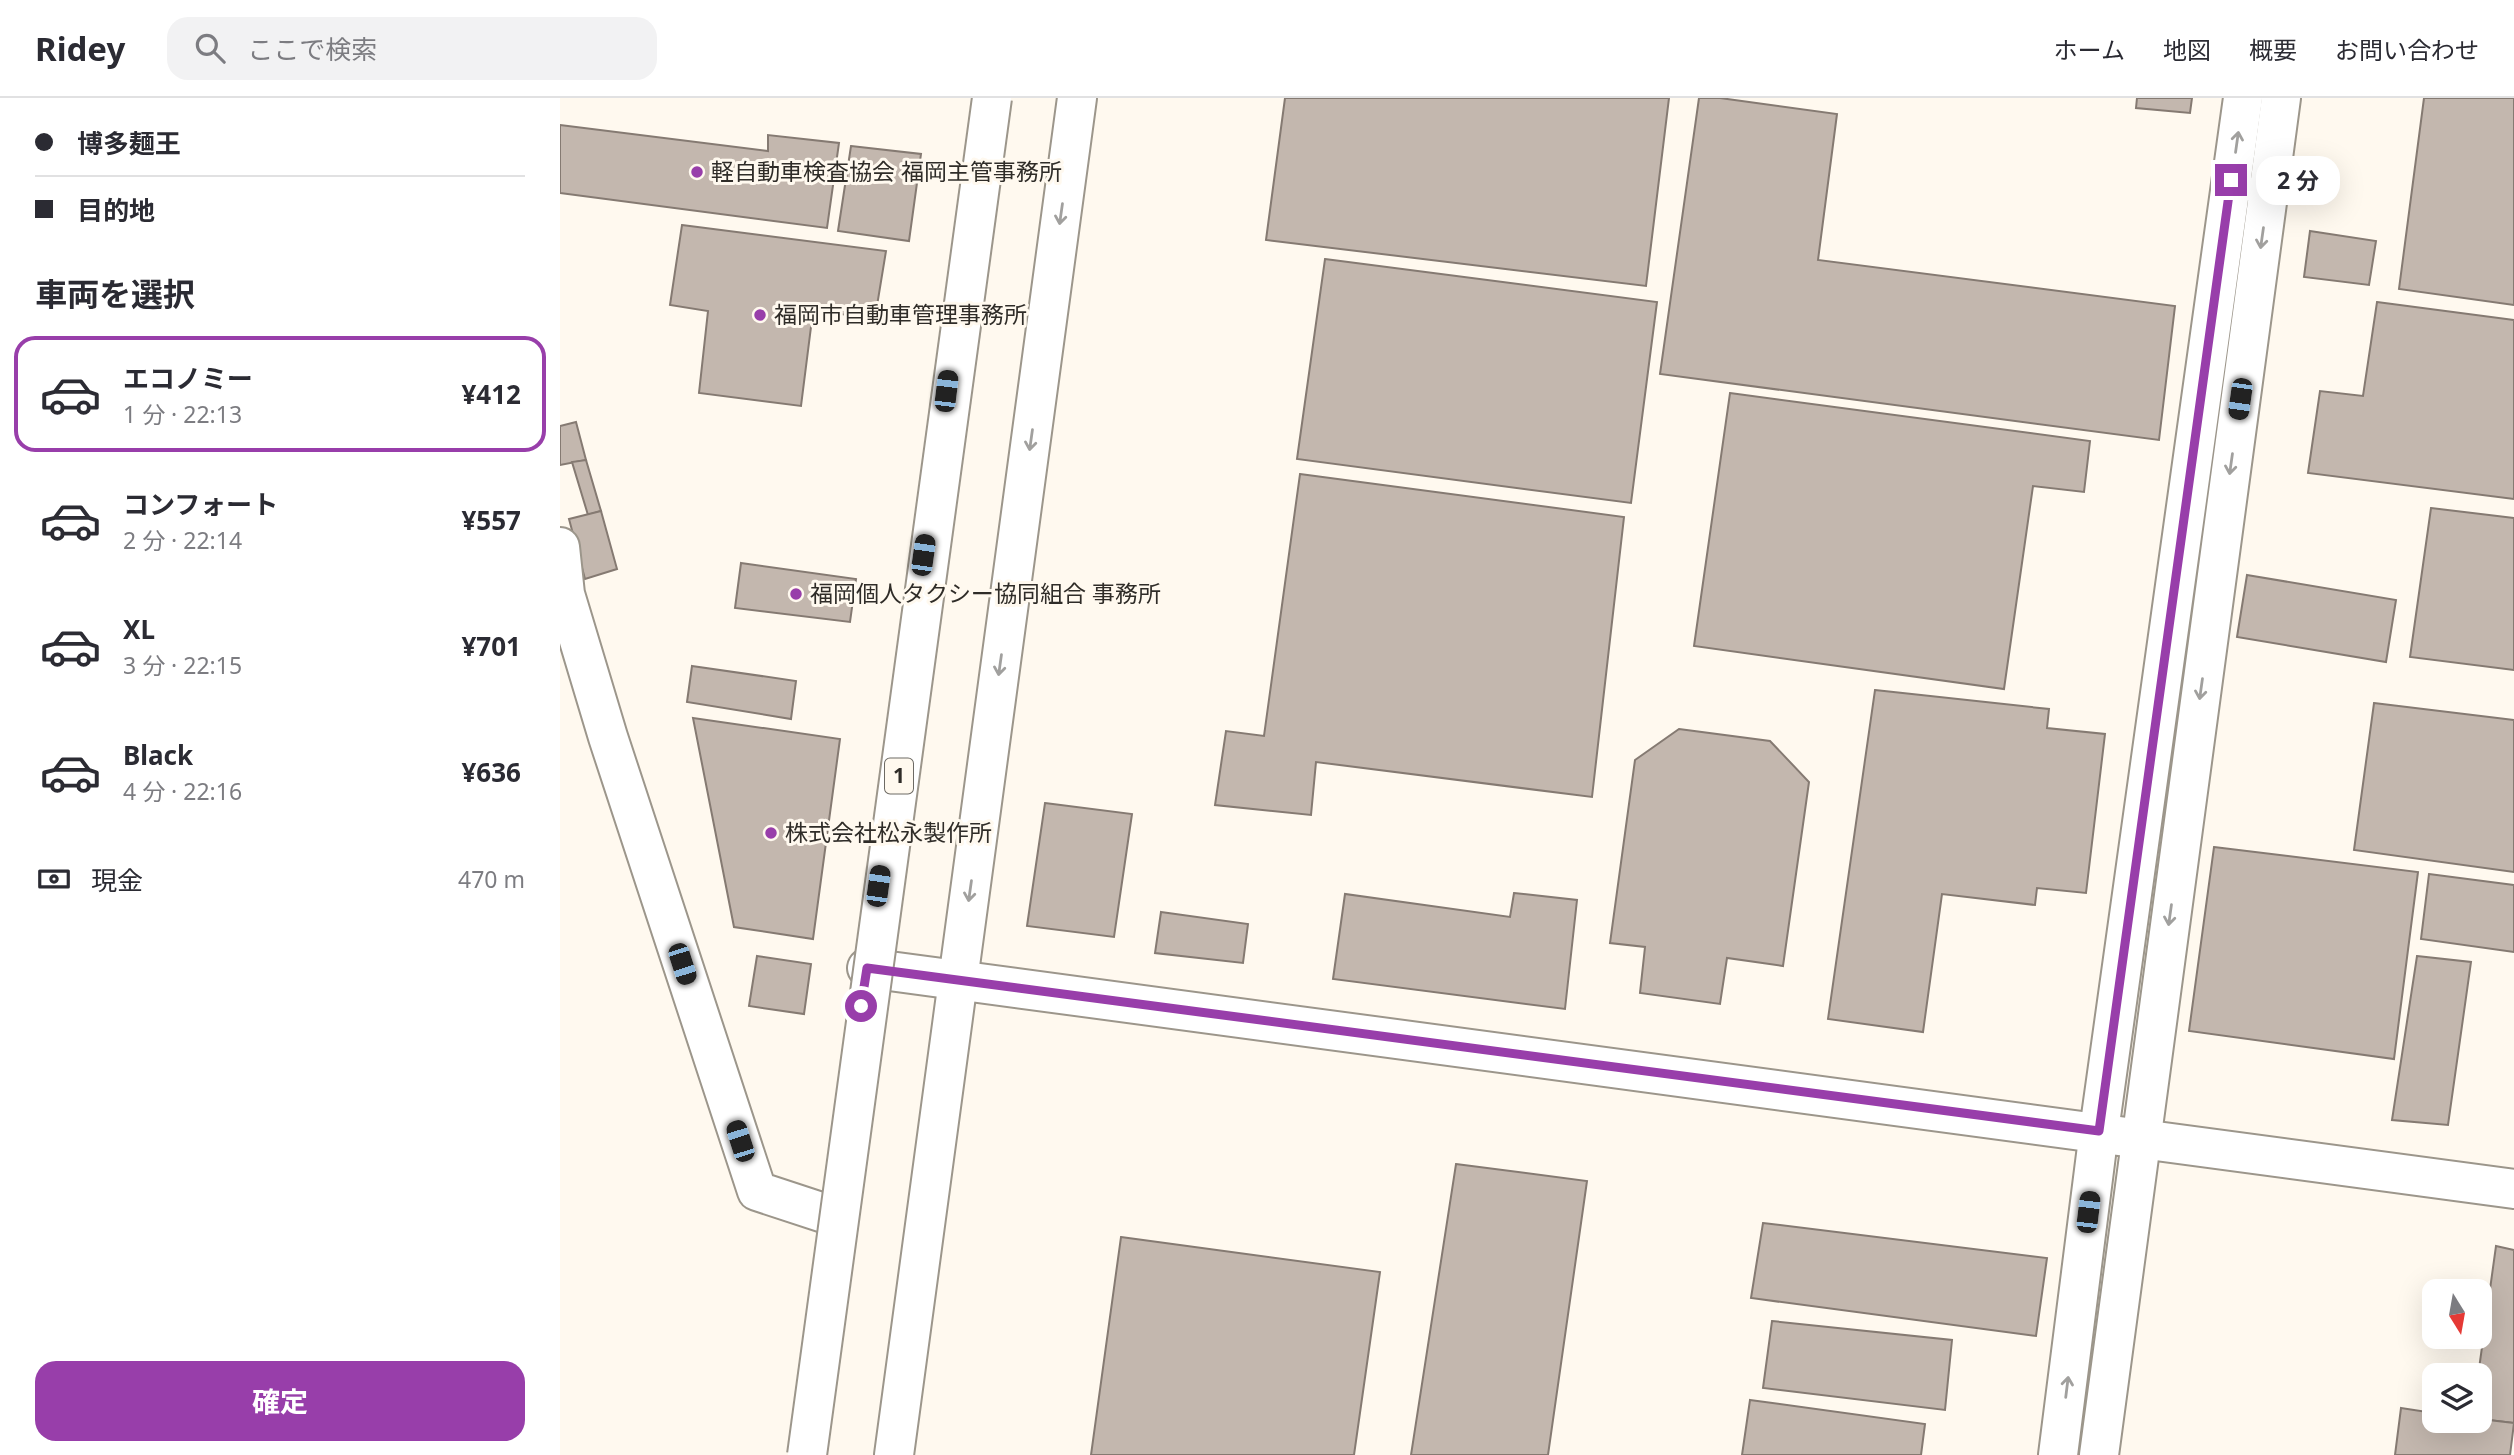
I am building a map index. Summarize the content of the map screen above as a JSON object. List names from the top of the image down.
{
  "streets": {
    "main road": ["1"]
  },
  "places": [
    "軽自動車検査協会 福岡主管事務所",
    "福岡市自動車管理事務所",
    "福岡個人タクシー協同組合 事務所",
    "株式会社松永製作所"
  ],
  "north": "bottom",
  "page": {
    "header": "Ridey",
    "search": "ここで検索",
    "nav": [
      "ホーム",
      "地図",
      "概要",
      "お問い合わせ"
    ],
    "banner": ["博多麺王", "目的地"],
    "bubble": "2 分",
    "heading": "車両を選択",
    "list": [
      {
        "name": "エコノミー",
        "note": "1 分 · 22:13",
        "value": "¥412"
      },
      {
        "name": "コンフォート",
        "note": "2 分 · 22:14",
        "value": "¥557"
      },
      {
        "name": "XL",
        "note": "3 分 · 22:15",
        "value": "¥701"
      },
      {
        "name": "Black",
        "note": "4 分 · 22:16",
        "value": "¥636"
      }
    ],
    "pay": ["現金", "470 m"],
    "buttons": "確定"
  }
}
